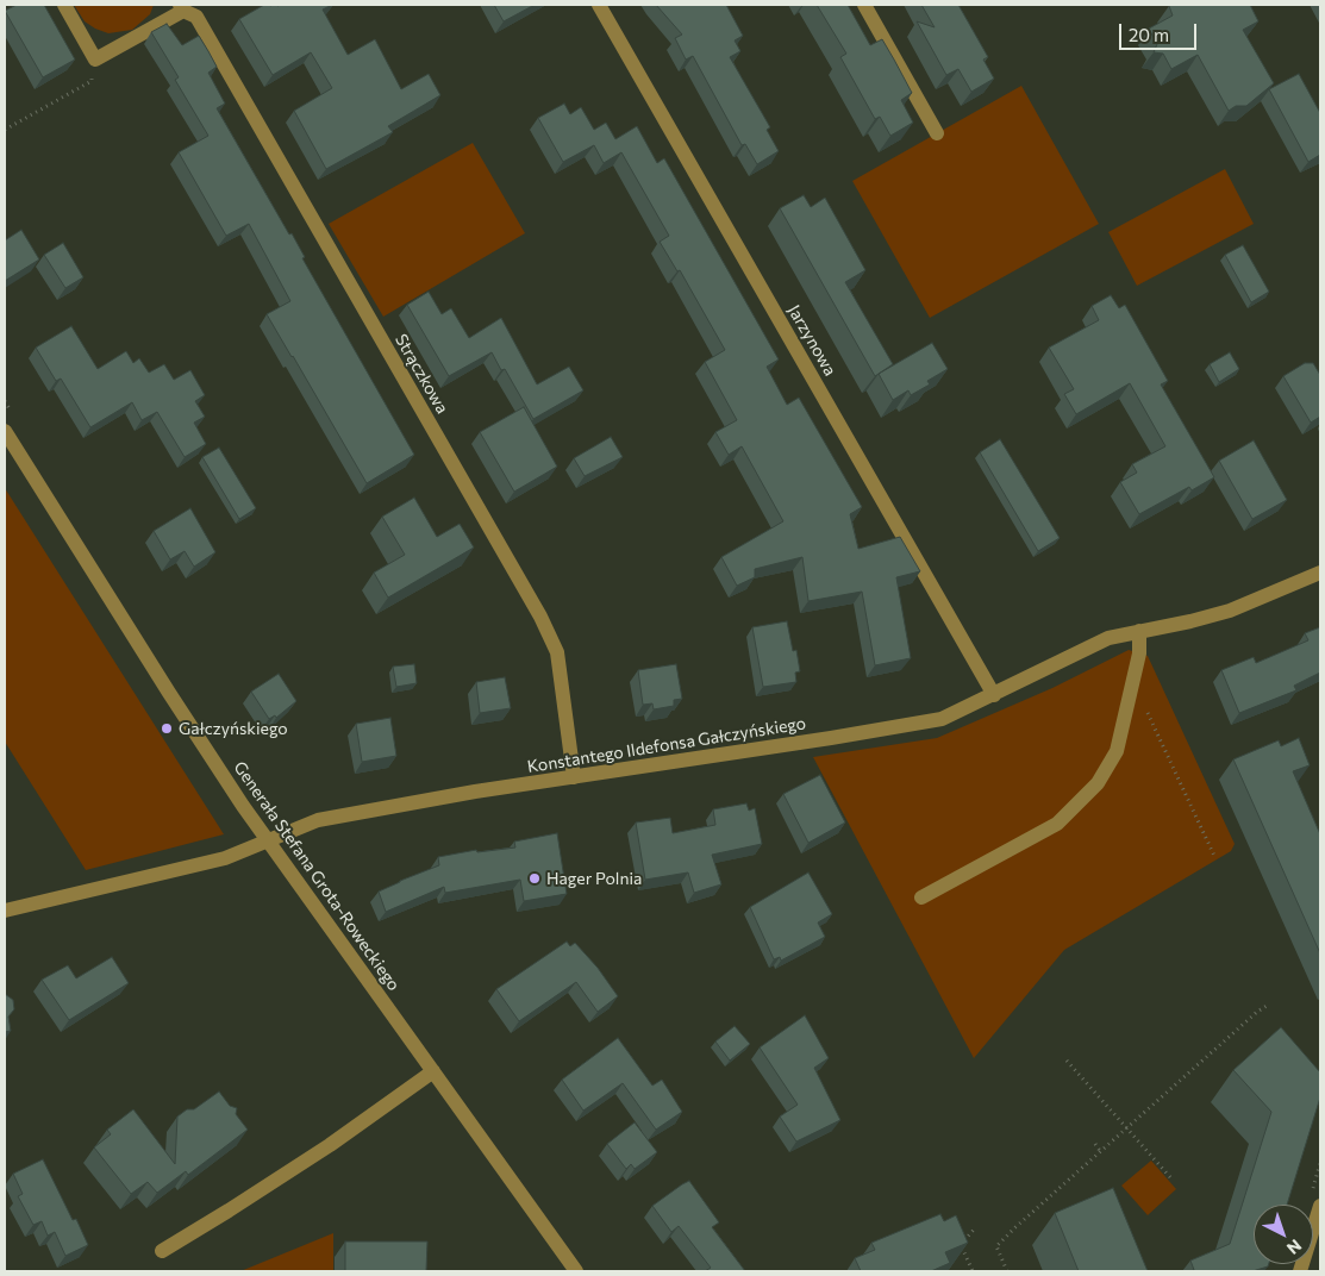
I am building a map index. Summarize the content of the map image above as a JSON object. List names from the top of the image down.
{
  "streets": {
    "street": [
      "Jarzynowa",
      "Strączkowa",
      "Konstantego Ildefonsa Gałczyńskiego",
      "Generała Stefana Grota-Roweckiego"
    ]
  },
  "crossings": [
    ["Jarzynowa", "Konstantego Ildefonsa Gałczyńskiego"],
    ["Strączkowa", "Konstantego Ildefonsa Gałczyńskiego"],
    ["Konstantego Ildefonsa Gałczyńskiego", "Generała Stefana Grota-Roweckiego"]
  ],
  "places": ["Gałczyńskiego", "Hager Polnia"],
  "scale_bar": "20 m",
  "north": "bottom right"
}
